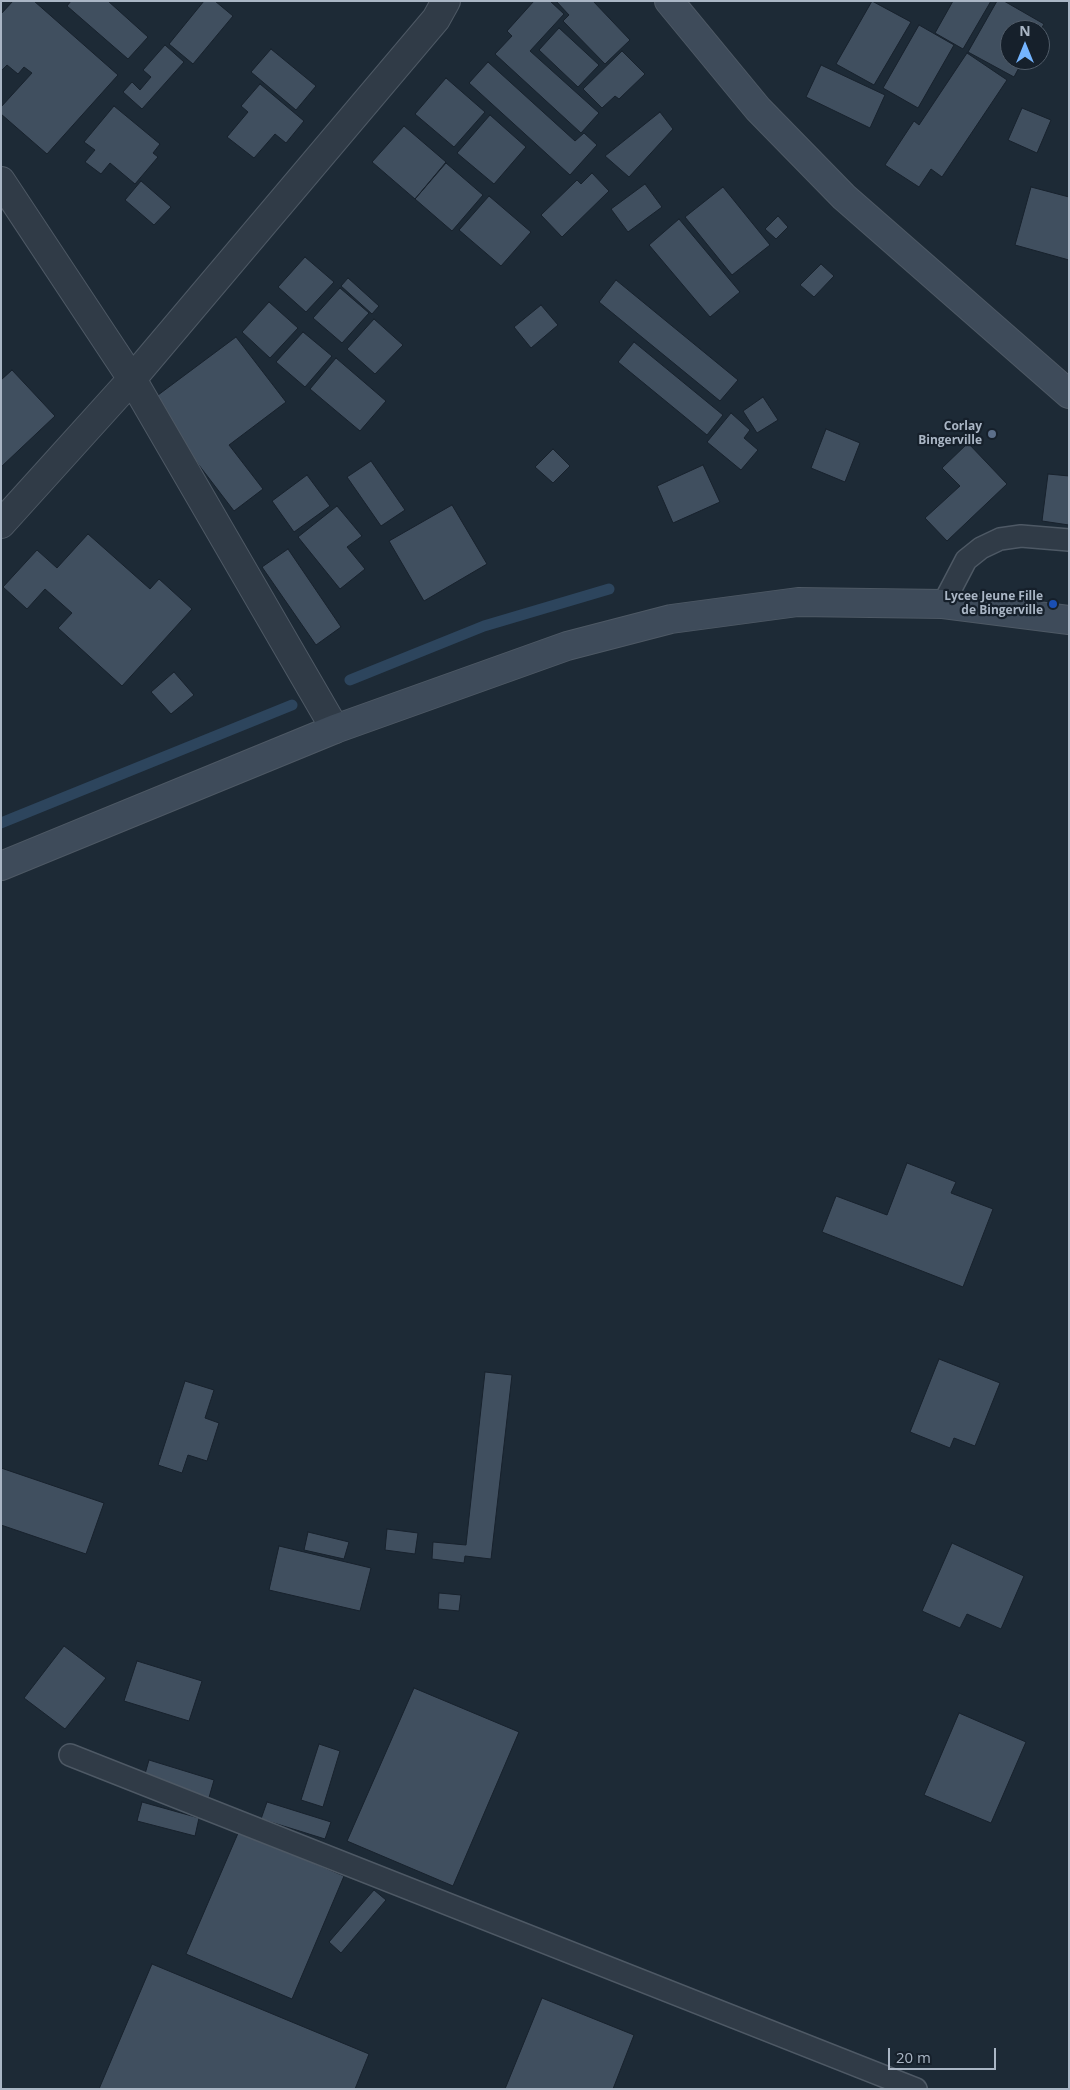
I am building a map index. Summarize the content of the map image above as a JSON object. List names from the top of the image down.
{
  "places": ["Corlay Bingerville", "Lycee Jeune Fille de Bingerville"],
  "scale_bar": "20 m",
  "north": "top"
}
